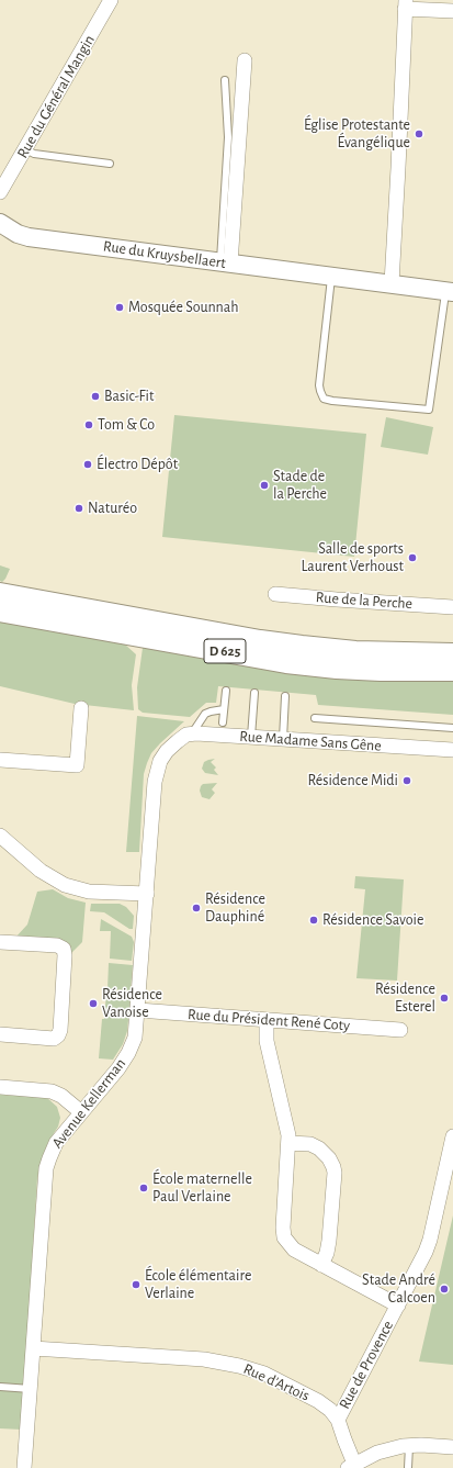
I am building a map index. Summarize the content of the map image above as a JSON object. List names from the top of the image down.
{
  "streets": {
    "main road": ["D 625"],
    "street": [
      "Rue du Général Mangin",
      "Rue du Kruysbellaert",
      "Rue de la Perche",
      "Rue Madame Sans Gêne",
      "Rue du Président René Coty",
      "Avenue Kellerman",
      "Rue de Provence",
      "Rue d'Artois"
    ]
  },
  "crossings": [
    ["Rue Madame Sans Gêne", "Avenue Kellerman"],
    ["Rue du Président René Coty", "Avenue Kellerman"],
    ["Avenue Kellerman", "Rue d'Artois"],
    ["Rue de Provence", "Rue d'Artois"]
  ],
  "places": [
    "Église Protestante Évangélique",
    "Mosquée Sounnah",
    "Basic-Fit",
    "Tom & Co",
    "Électro Dépôt",
    "Stade de la Perche",
    "Naturéo",
    "Salle de sports Laurent Verhoust",
    "Résidence Midi",
    "Résidence Dauphiné",
    "Résidence Savoie",
    "Résidence Esterel",
    "Résidence Vanoise",
    "École maternelle Paul Verlaine",
    "École élémentaire Verlaine",
    "Stade André Calcoen"
  ]
}
